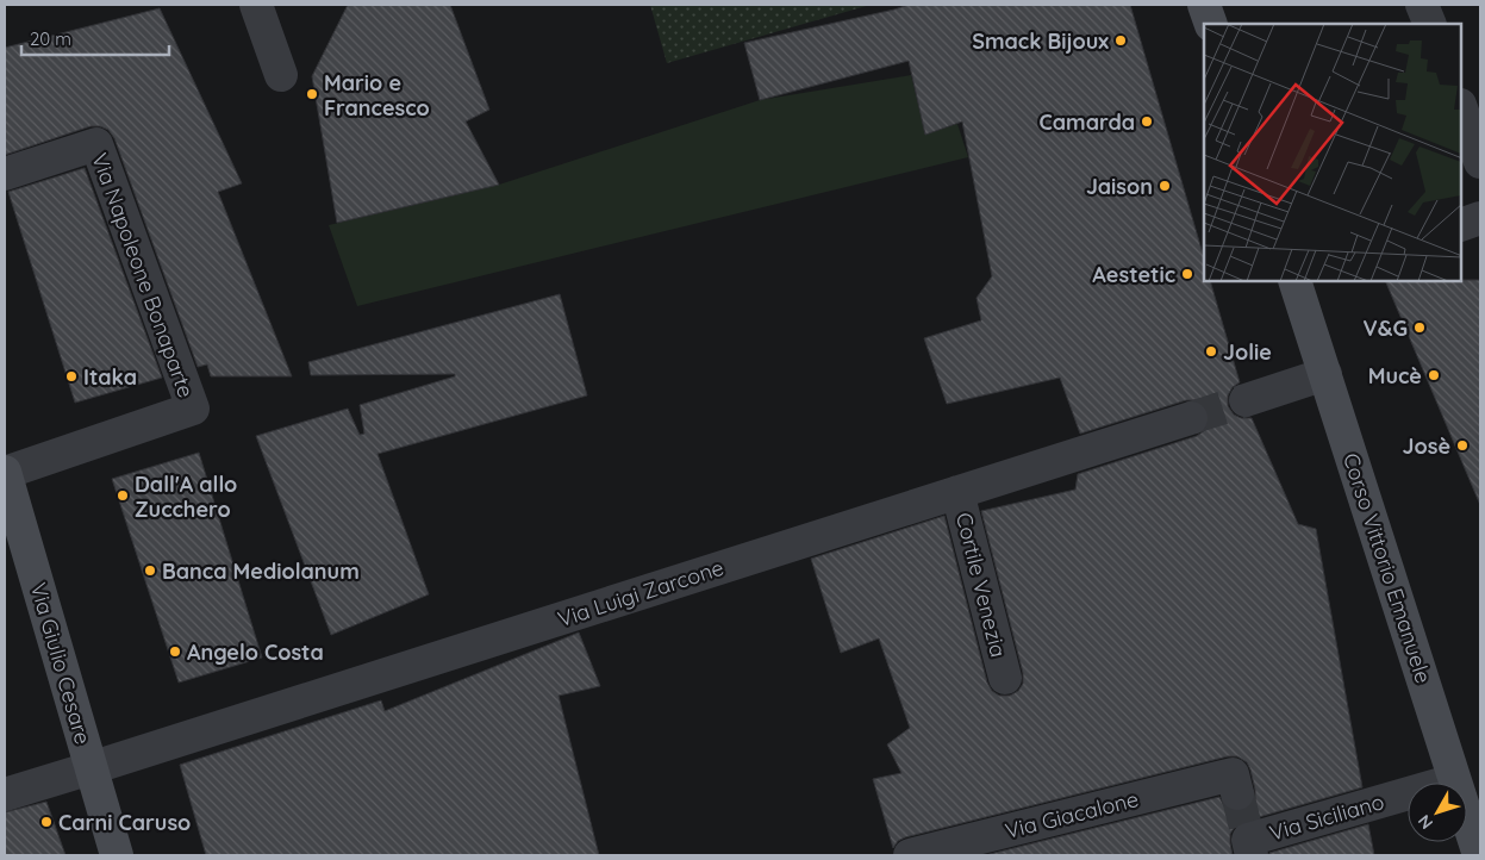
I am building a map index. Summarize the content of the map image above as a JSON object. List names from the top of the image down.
{
  "streets": {
    "main road": ["Corso Vittorio Emanuele", "Via Giulio Cesare"],
    "street": [
      "Via Napoleone Bonaparte",
      "Cortile Venezia",
      "Via Luigi Zarcone",
      "Via Giacalone",
      "Via Siciliano"
    ]
  },
  "crossings": [
    ["Via Napoleone Bonaparte", "Via Giulio Cesare"],
    ["Corso Vittorio Emanuele", "Via Siciliano"],
    ["Cortile Venezia", "Via Luigi Zarcone"],
    ["Via Luigi Zarcone", "Via Giulio Cesare"]
  ],
  "places": [
    "Smack Bijoux",
    "Mario e Francesco",
    "Camarda",
    "Jaison",
    "Aestetic",
    "V&G",
    "Jolie",
    "Mucè",
    "Itaka",
    "Josè",
    "Dall'A allo Zucchero",
    "Banca Mediolanum",
    "Angelo Costa",
    "Carni Caruso"
  ],
  "scale_bar": "20 m",
  "north": "bottom left"
}
